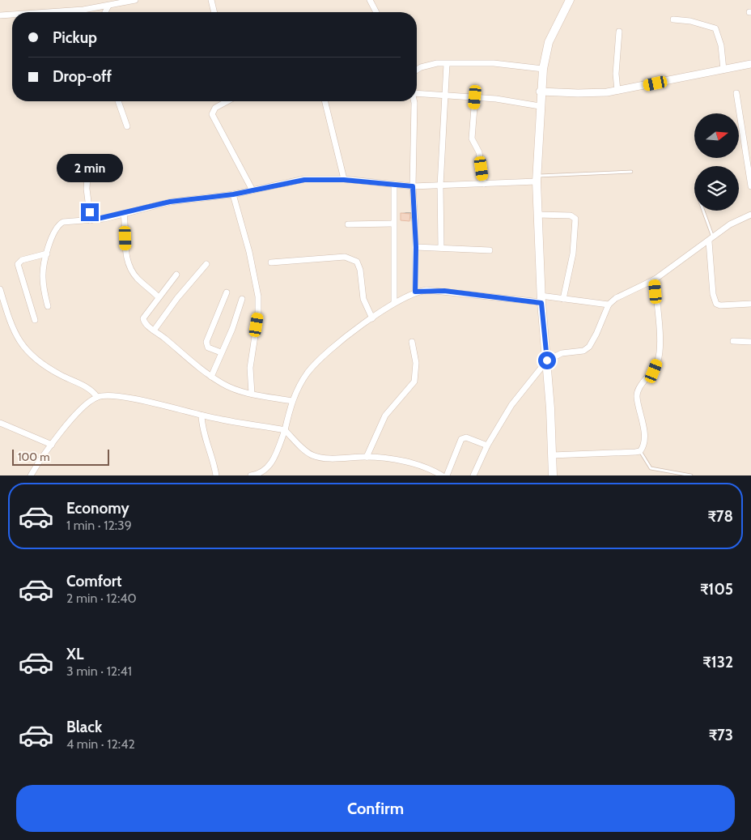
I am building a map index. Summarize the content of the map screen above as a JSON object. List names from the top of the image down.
{
  "scale_bar": "100 m",
  "north": "right",
  "page": {
    "banner": ["Pickup", "Drop-off"],
    "bubble": "2 min",
    "scale": "100 m",
    "list": [
      {
        "name": "Economy",
        "note": "1 min · 12:39",
        "value": "₹78"
      },
      {
        "name": "Comfort",
        "note": "2 min · 12:40",
        "value": "₹105"
      },
      {
        "name": "XL",
        "note": "3 min · 12:41",
        "value": "₹132"
      },
      {
        "name": "Black",
        "note": "4 min · 12:42",
        "value": "₹73"
      }
    ],
    "buttons": "Confirm"
  }
}
